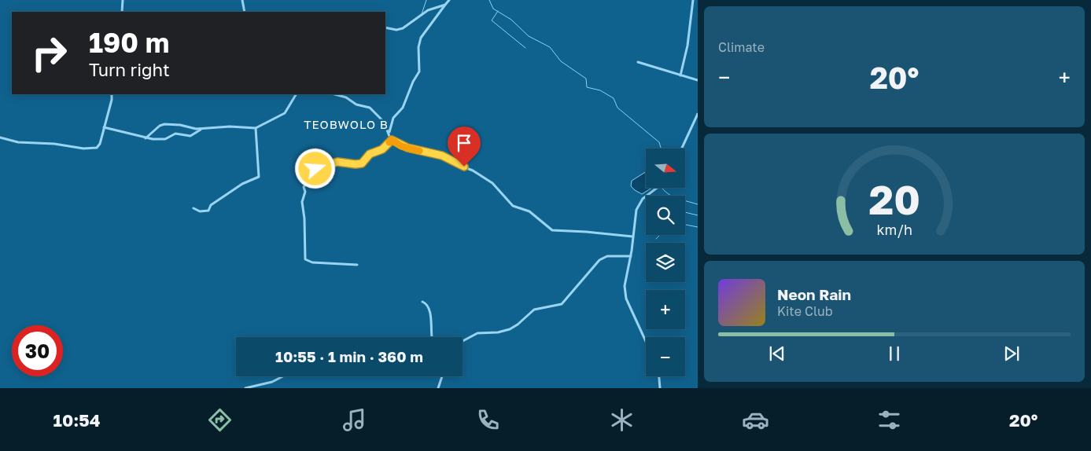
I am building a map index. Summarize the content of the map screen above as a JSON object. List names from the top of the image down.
{
  "districts": ["TEOBWOLO B"],
  "north": "right",
  "page": {
    "tile": "Climate",
    "turn": ["190 m", "Turn right"],
    "heat": ["−", "20°", "+"],
    "map_buttons": ["+", "−"],
    "song": ["Neon Rain", "Kite Club"],
    "limit": "30",
    "trip": "10:55 · 1 min · 360 m",
    "tabs": ["10:54", "20°"],
    "gauge": ["20", "km/h"]
  }
}
